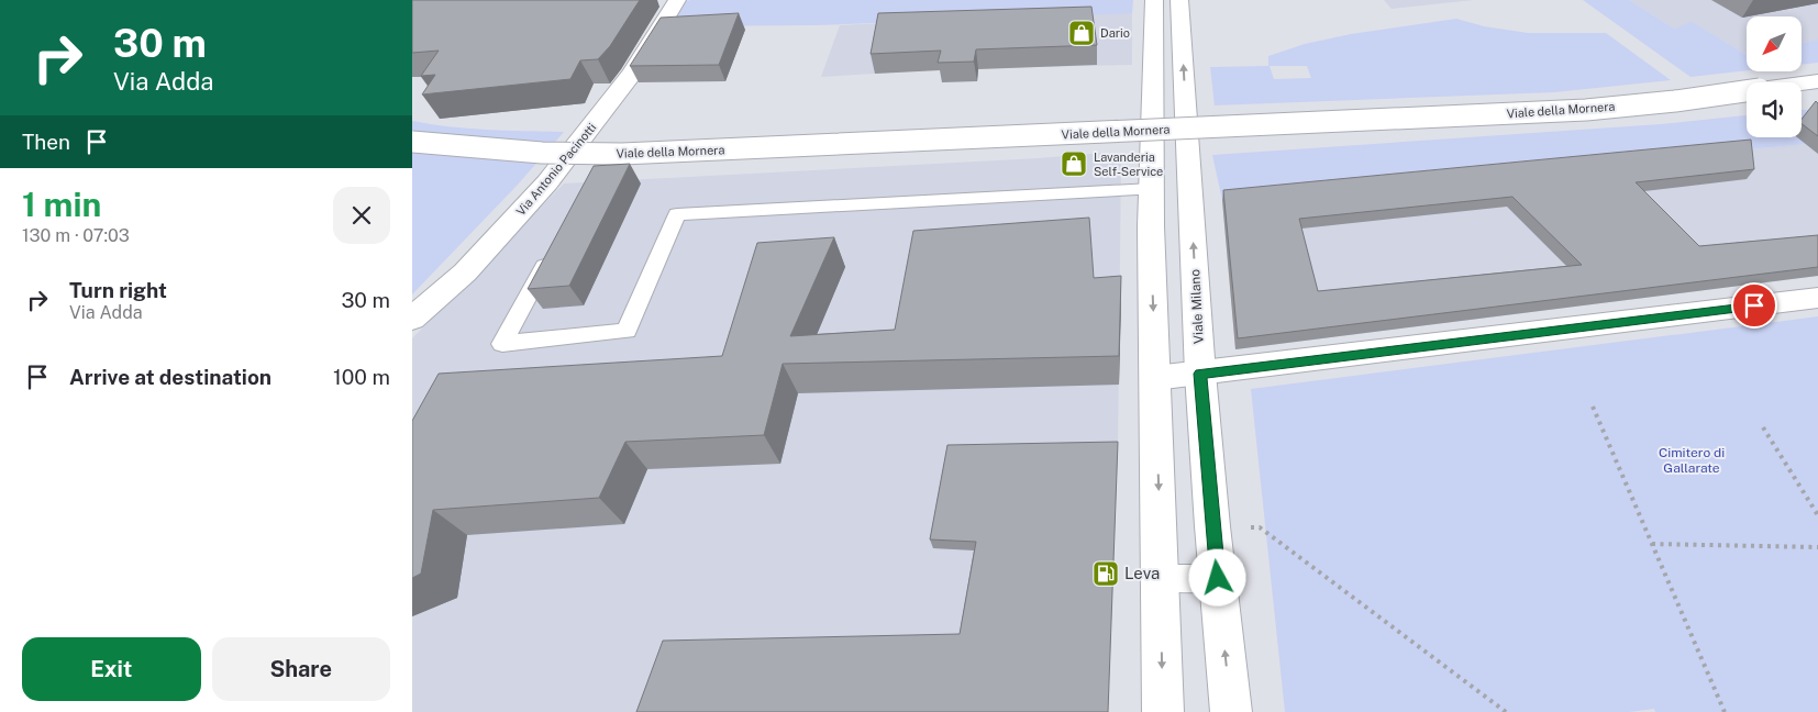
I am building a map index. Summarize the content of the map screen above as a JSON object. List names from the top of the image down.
{
  "streets": {
    "street": ["Viale della Mornera", "Via Antonio Pacinotti", "Viale Milano"]
  },
  "parks": ["Cimitero di Gallarate"],
  "places": {
    "shop": ["Dario", "Lavanderia Self-Service"],
    "fuel station": ["Leva"]
  },
  "north": "bottom left",
  "page": {
    "turn": ["30 m", "Via Adda"],
    "then": "Then",
    "heading": ["1 min", "130 m · 07:03"],
    "list": [
      {
        "name": "Turn right",
        "note": "Via Adda",
        "value": "30 m"
      },
      {
        "name": "Arrive at destination",
        "value": "100 m"
      }
    ],
    "buttons": ["Exit", "Share"]
  }
}
